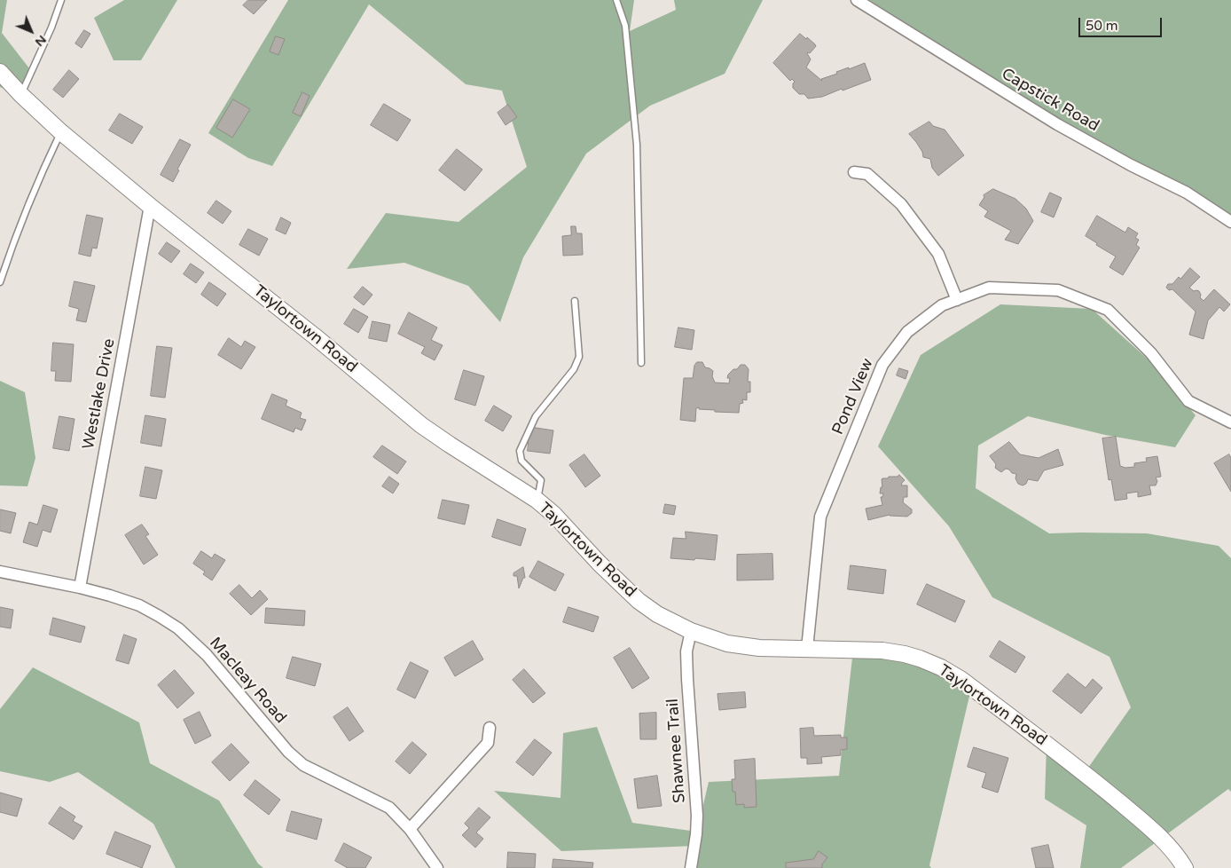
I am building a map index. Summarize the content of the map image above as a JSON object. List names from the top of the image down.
{
  "streets": {
    "street": [
      "Capstick Road",
      "Taylortown Road",
      "Westlake Drive",
      "Pond View",
      "Macleay Road",
      "Shawnee Trail"
    ]
  },
  "crossings": [
    ["Taylortown Road", "Westlake Drive"],
    ["Taylortown Road", "Pond View"],
    ["Taylortown Road", "Shawnee Trail"],
    ["Westlake Drive", "Macleay Road"]
  ],
  "scale_bar": "50 m",
  "north": "bottom right"
}
